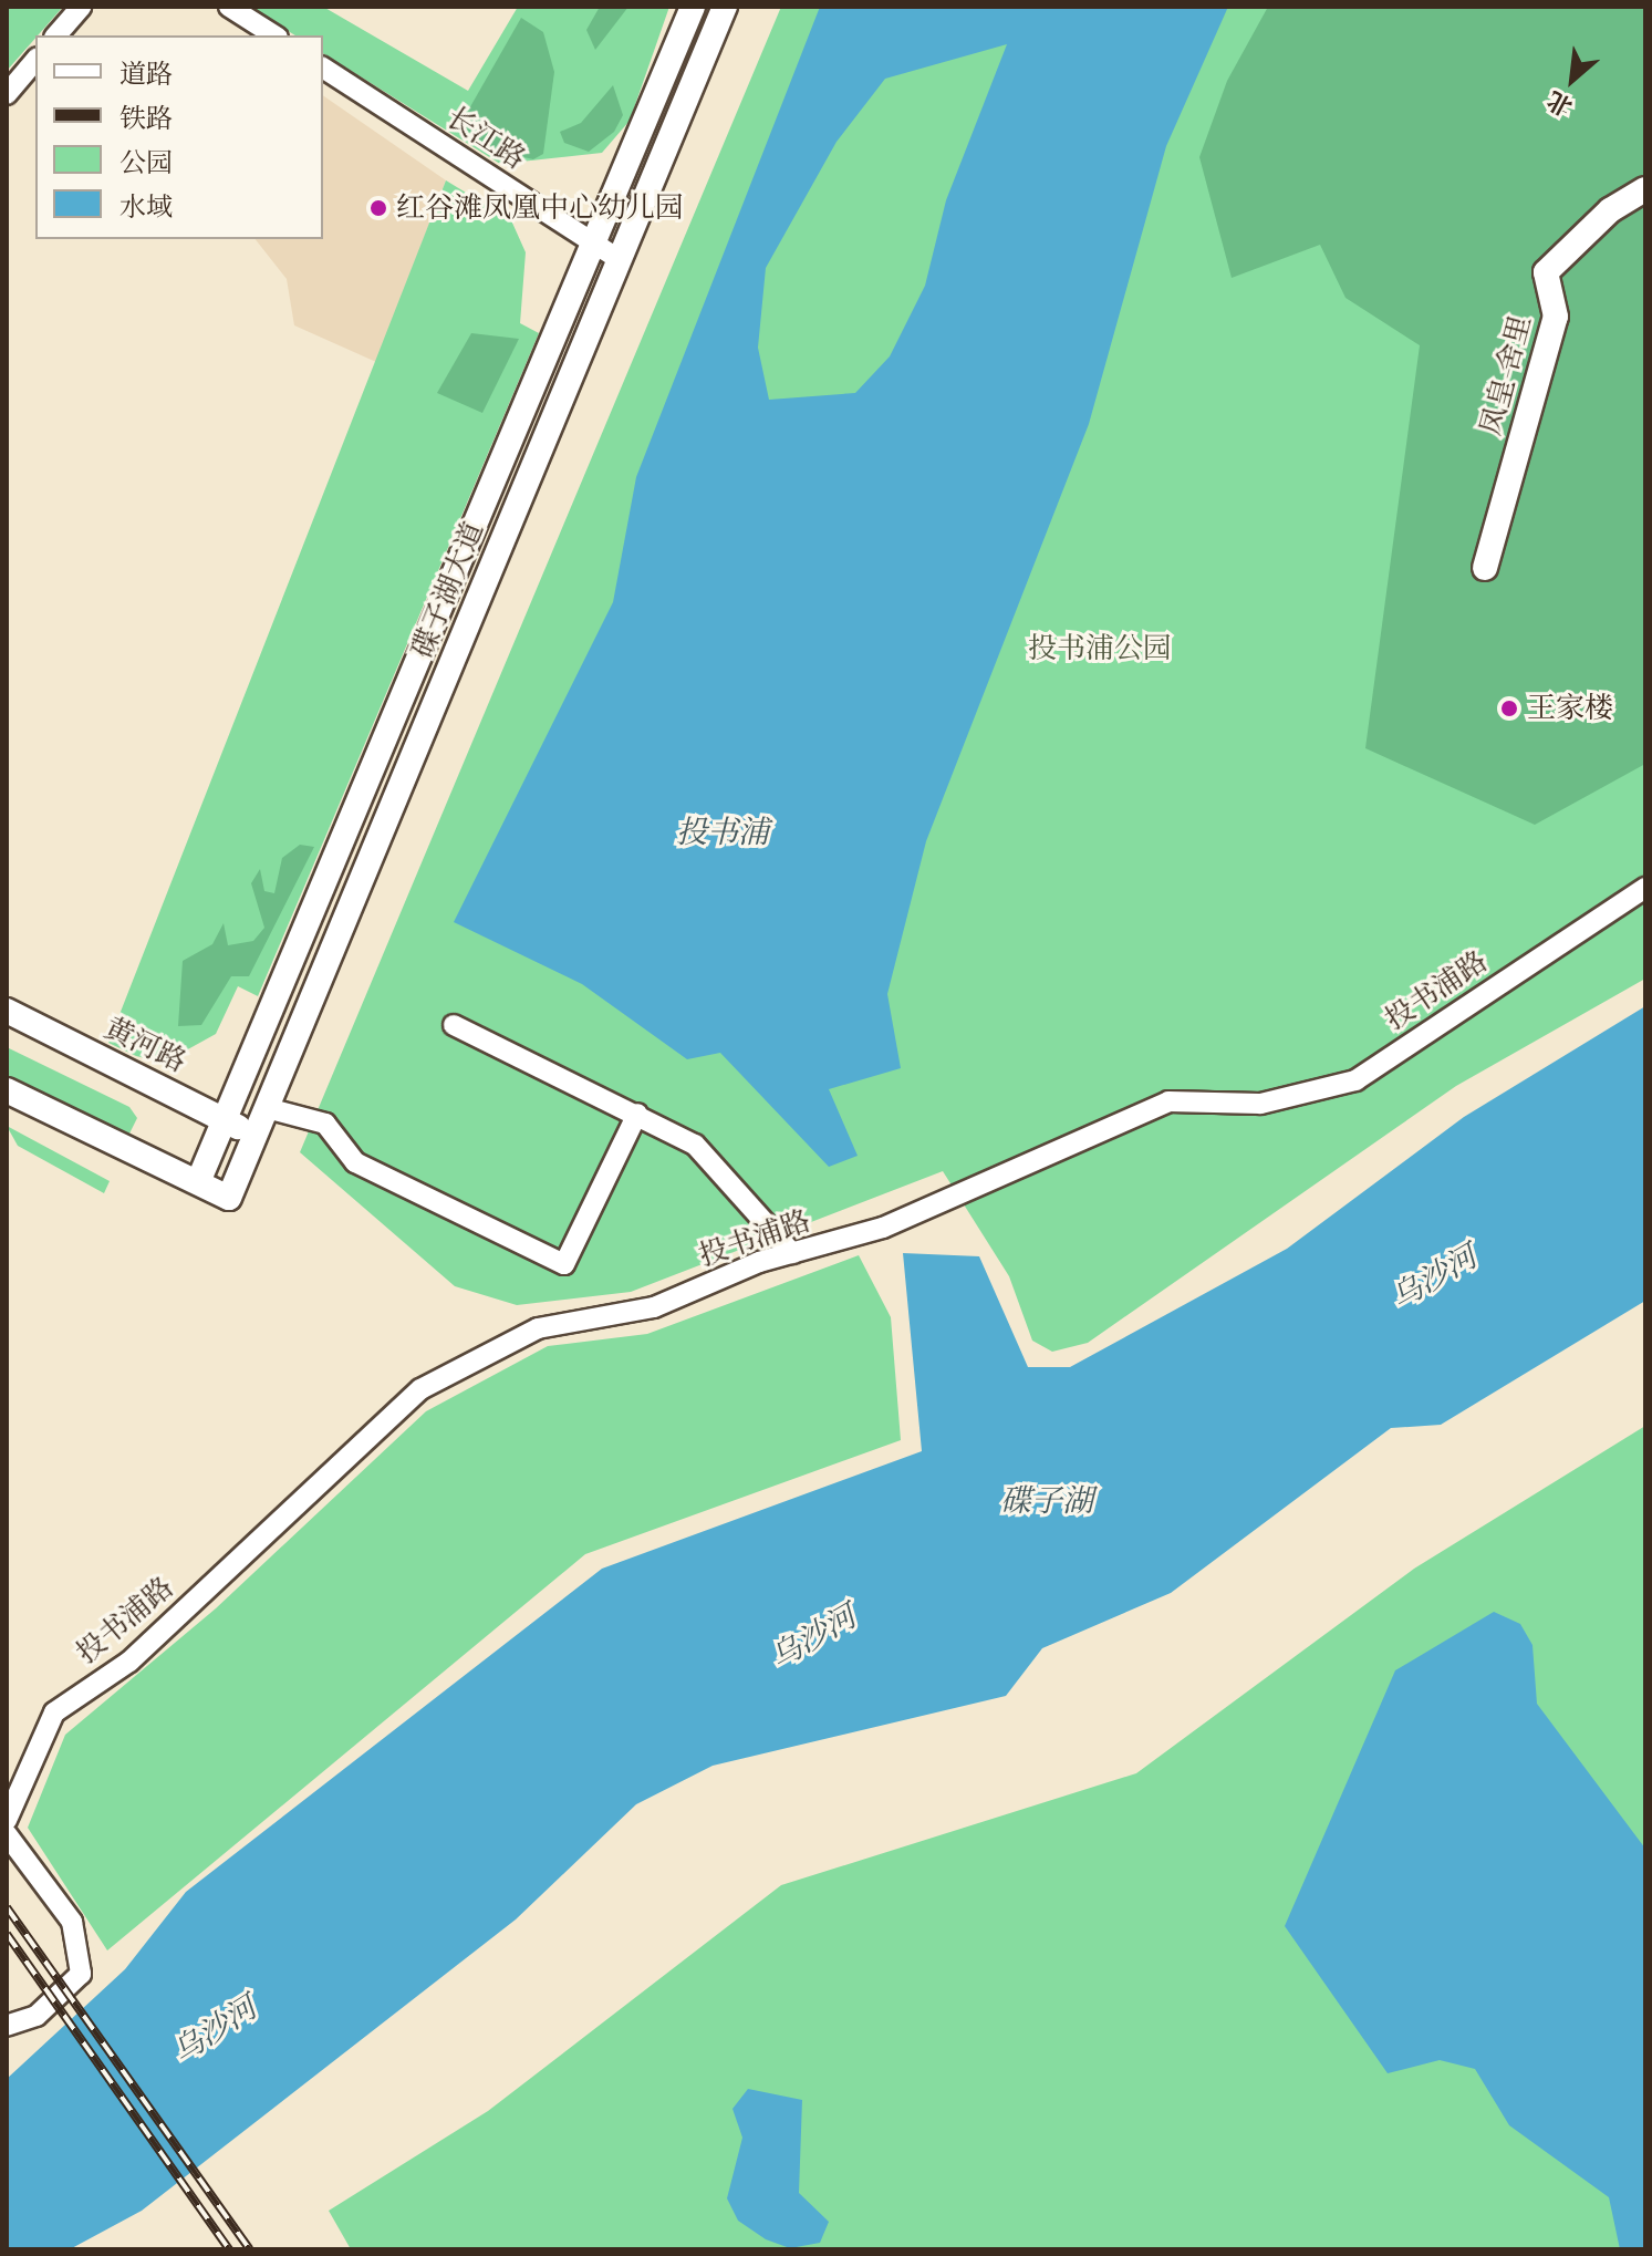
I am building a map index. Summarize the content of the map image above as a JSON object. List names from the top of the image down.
{
  "streets": {
    "main road": ["凤皇-舍里", "碟子湖大道", "黄河路"],
    "street": ["长江路", "投书浦路"]
  },
  "crossings": [
    ["长江路", "碟子湖大道"],
    ["碟子湖大道", "黄河路"]
  ],
  "water": ["投书浦", "乌沙河", "碟子湖"],
  "parks": ["投书浦公园"],
  "places": ["红谷滩凤凰中心幼儿园", "王家楼"],
  "legend": [
    "道路",
    "铁路",
    "公园",
    "水域"
  ],
  "north": "bottom left"
}
